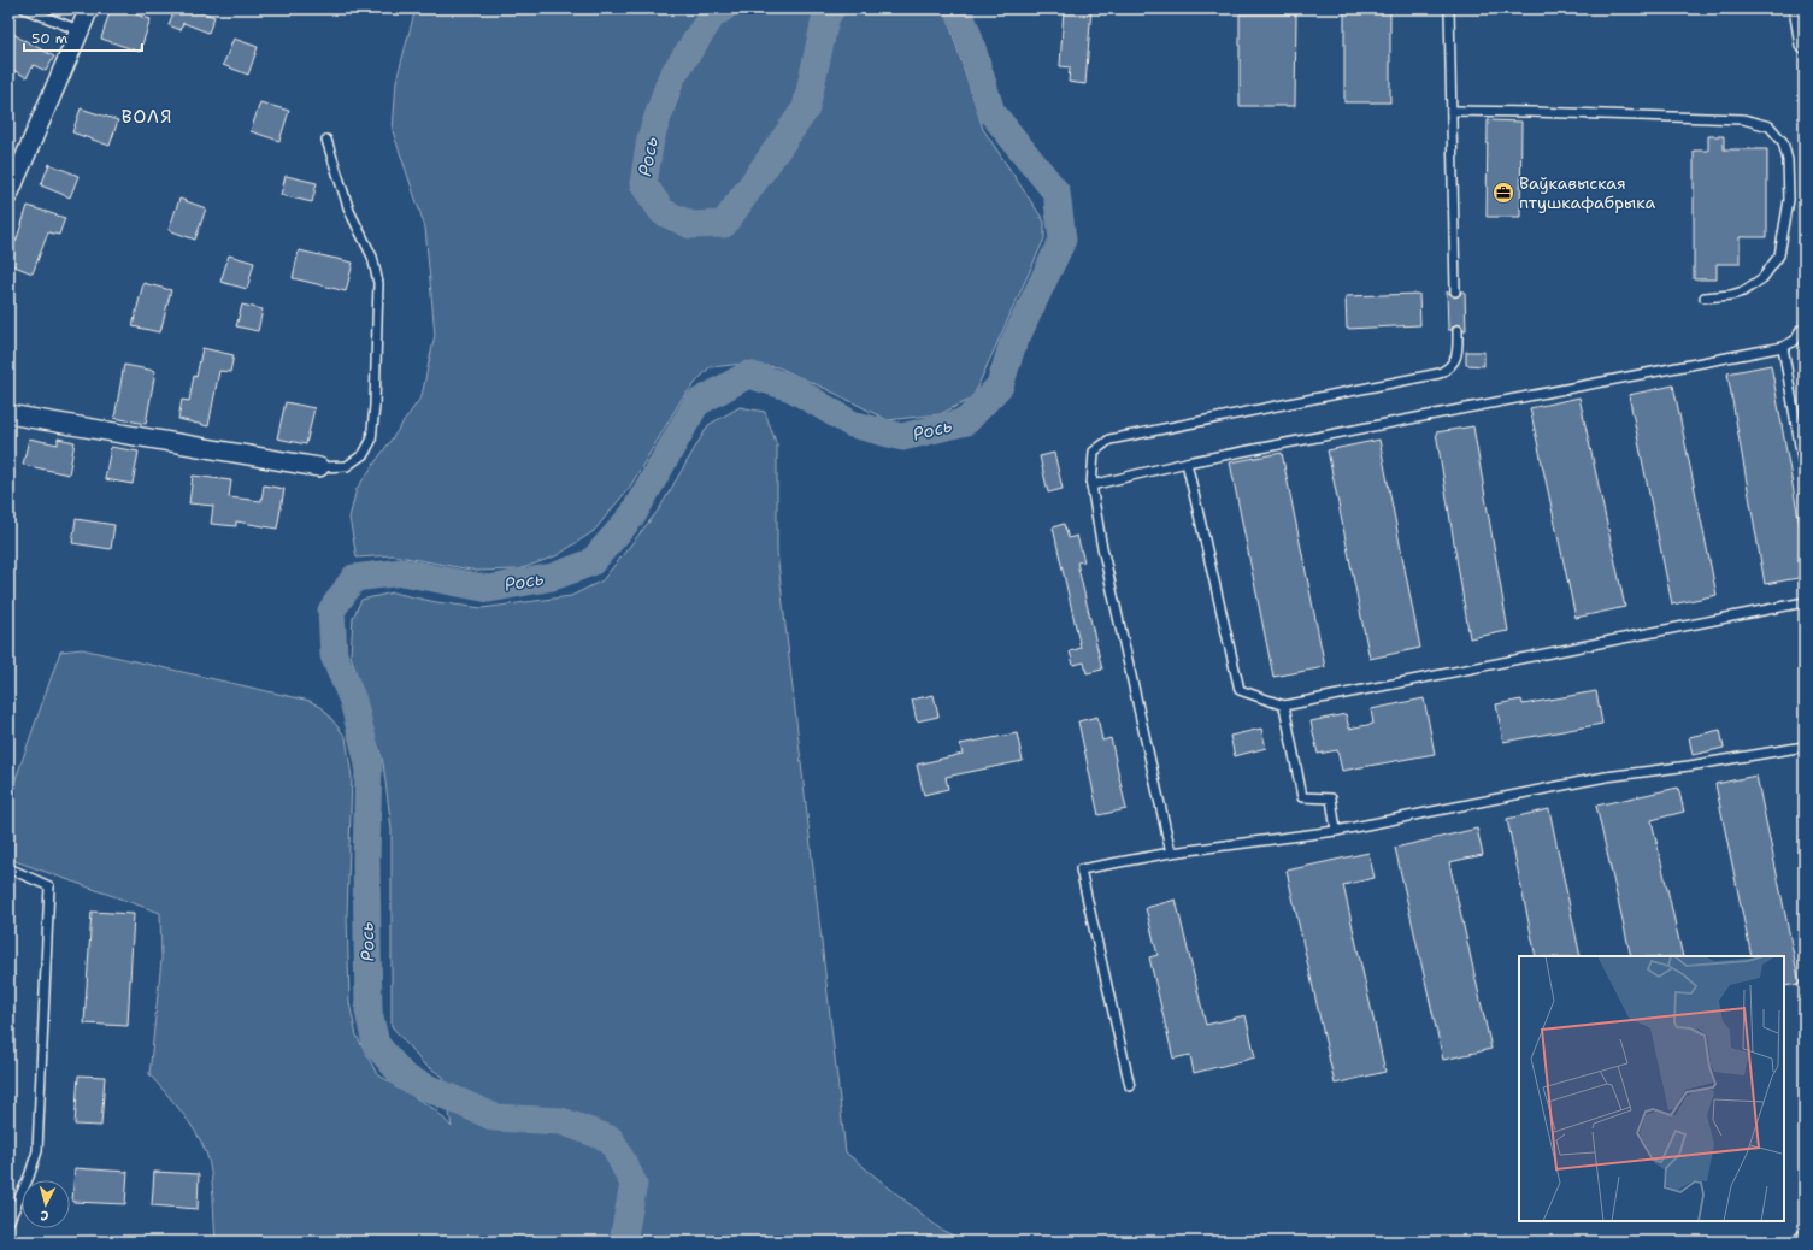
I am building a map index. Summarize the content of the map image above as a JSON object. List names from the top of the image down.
{
  "districts": ["ВОЛЯ"],
  "water": ["Рось"],
  "places": {
    "office": ["Ваўкавыская птушкафабрыка"]
  },
  "scale_bar": "50 m",
  "north": "bottom"
}
